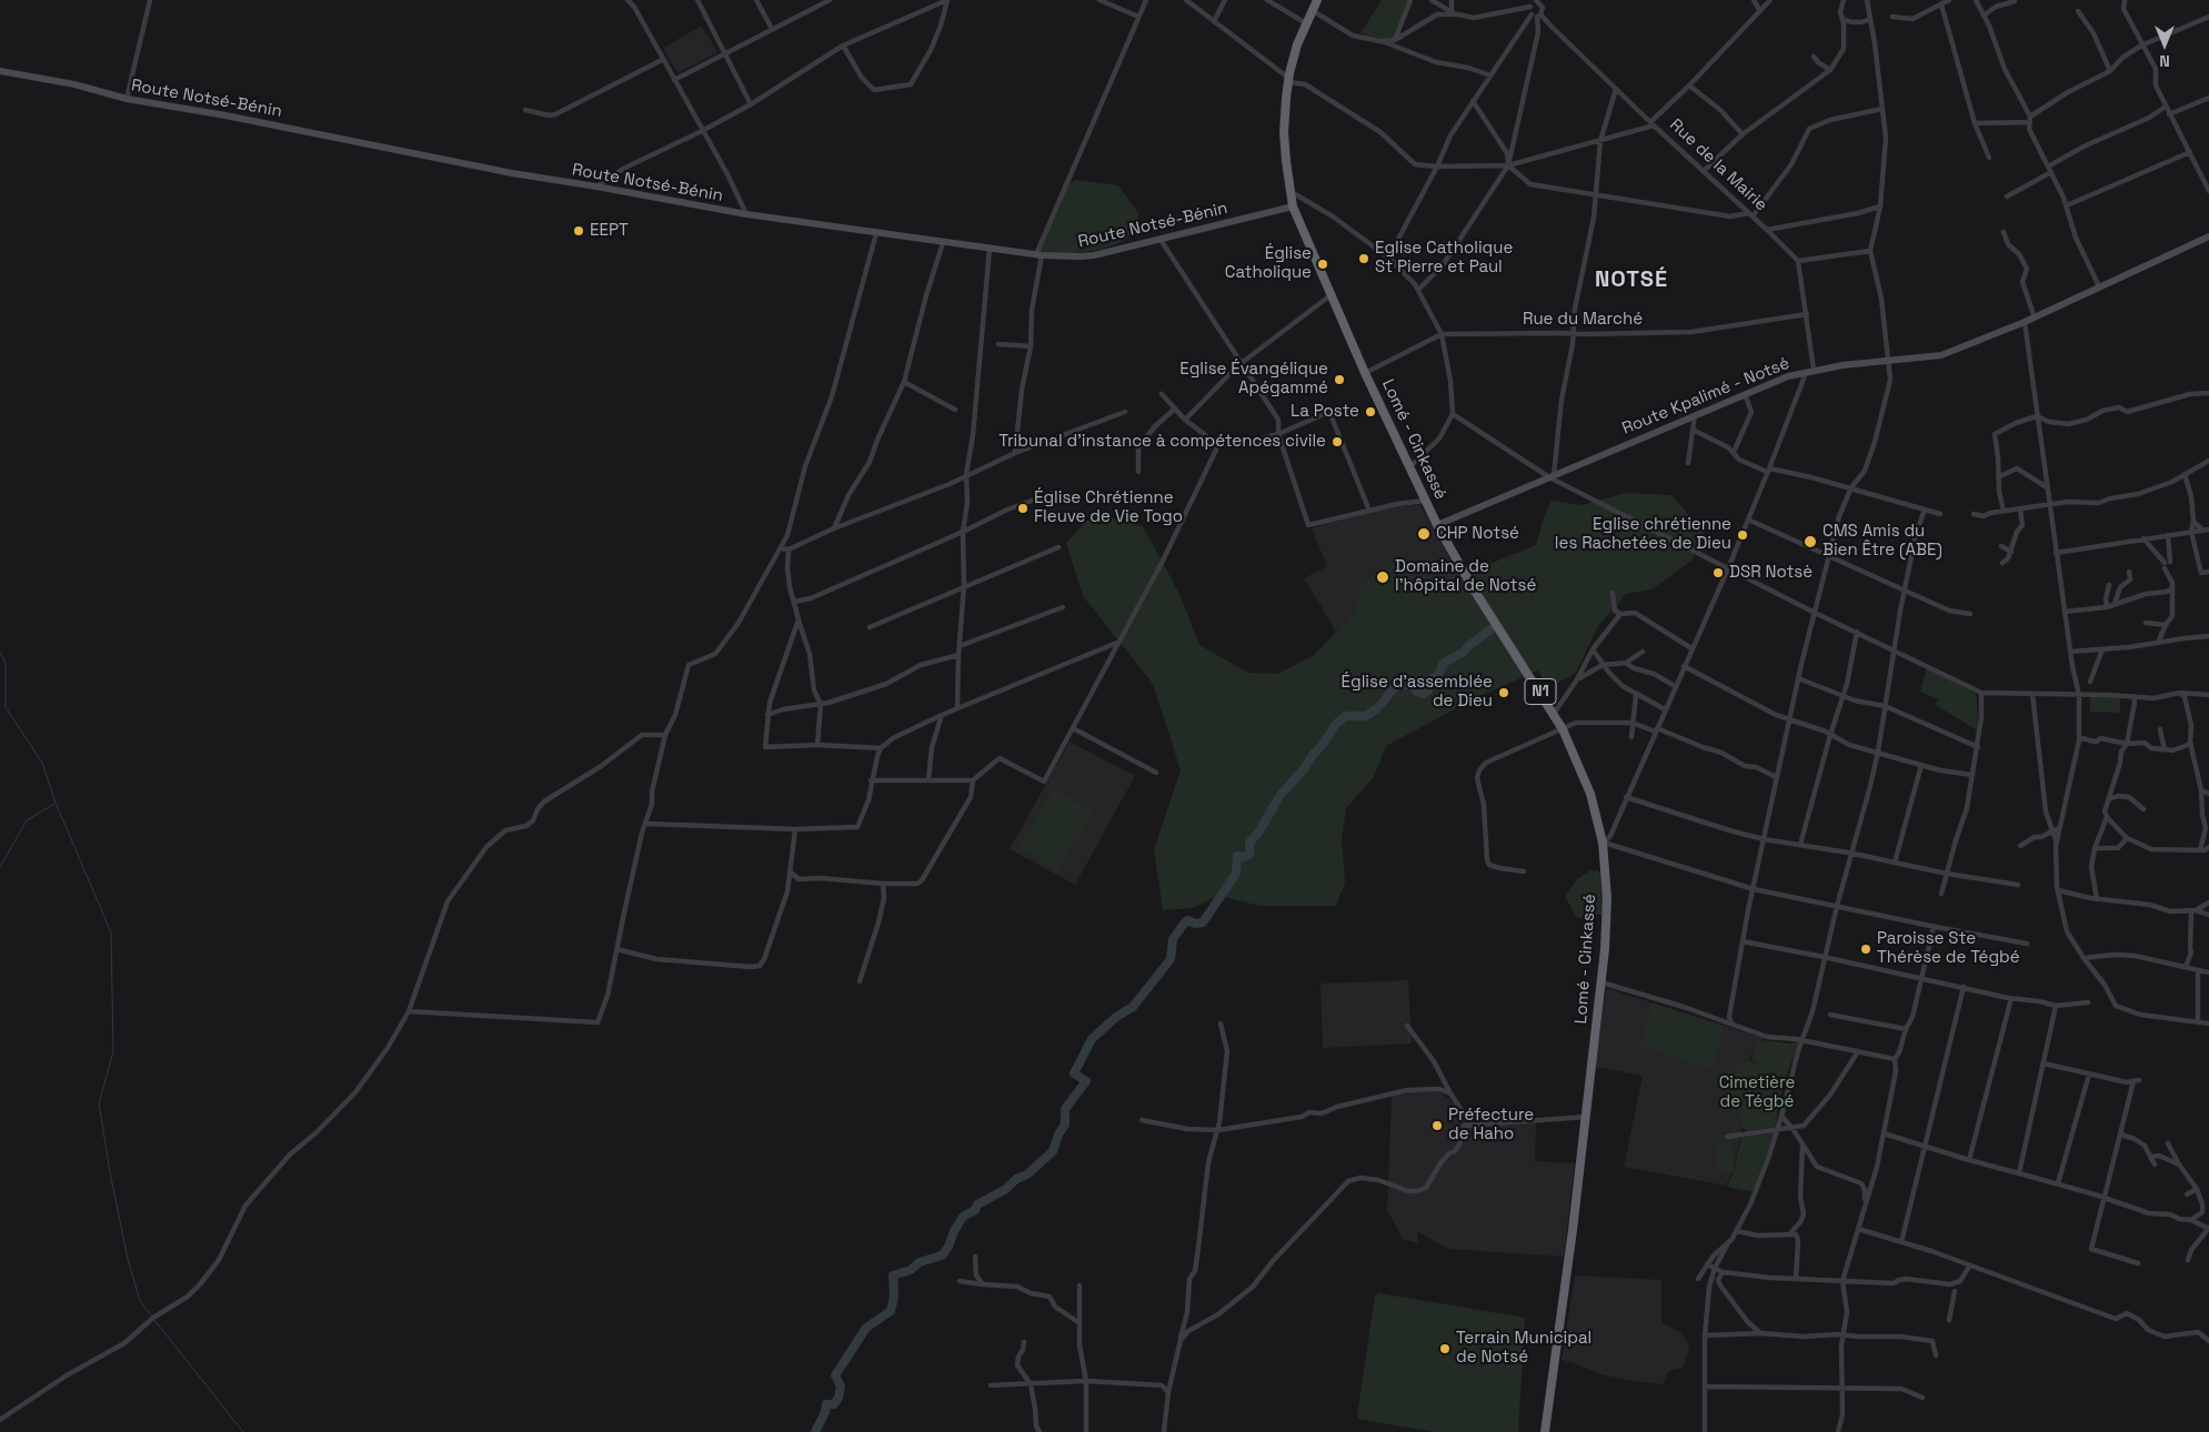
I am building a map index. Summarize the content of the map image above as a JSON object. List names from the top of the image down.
{
  "streets": {
    "highway": ["Lomé - Cinkassé", "N1"],
    "main road": ["Route Notsé-Bénin", "Route Kpalimé - Notsé"],
    "street": ["Rue de la Mairie", "Rue du Marché"]
  },
  "crossings": [
    ["Route Notsé-Bénin", "Lomé - Cinkassé"],
    ["Rue du Marché", "Lomé - Cinkassé"],
    ["Route Kpalimé - Notsé", "Lomé - Cinkassé"]
  ],
  "districts": ["NOTSÉ"],
  "parks": ["Cimetière de Tégbé"],
  "places": [
    "EEPT",
    "Eglise Catholique St Pierre et Paul",
    "Église Catholique",
    "Eglise Évangélique Apégammé",
    "La Poste",
    "Tribunal d'instance à compétences civile",
    "Église Chrétienne Fleuve de Vie Togo",
    "CHP Notsé",
    "Eglise chrétienne les Rachetées de Dieu",
    "CMS Amis du Bien Être (ABE)",
    "DSR Notsè",
    "Domaine de l'hôpital de Notsé",
    "Église d'assemblée de Dieu",
    "Paroisse Ste Thérèse de Tégbé",
    "Préfecture de Haho",
    "Terrain Municipal de Notsé"
  ],
  "north": "bottom"
}
